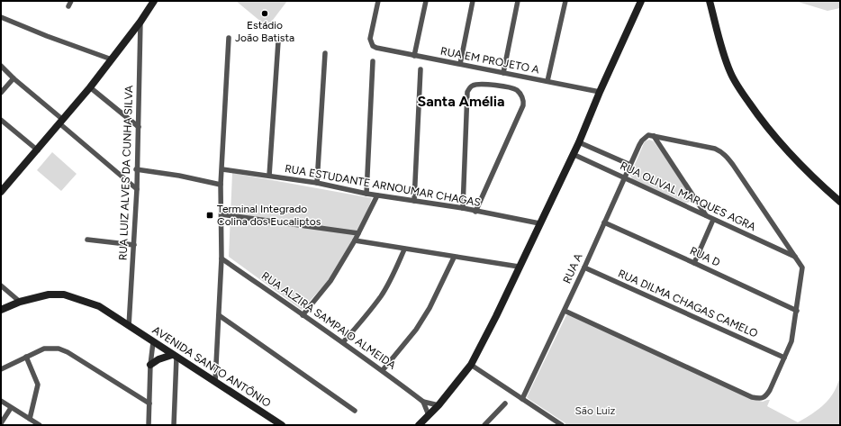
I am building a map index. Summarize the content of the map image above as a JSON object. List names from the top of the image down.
{
  "streets": {
    "street": [
      "RUA EM PROJETO A",
      "RUA LUIZ ALVES DA CUNHA SILVA",
      "RUA ESTUDANTE ARNOUMAR CHAGAS",
      "RUA OLIVAL MARQUES AGRA",
      "RUA D",
      "RUA A",
      "RUA DILMA CHAGAS CAMELO",
      "RUA ALZIRA SAMPAIO ALMEIDA",
      "AVENIDA SANTO ANTÔNIO"
    ]
  },
  "crossings": [
    ["RUA LUIZ ALVES DA CUNHA SILVA", "AVENIDA SANTO ANTÔNIO"],
    ["RUA OLIVAL MARQUES AGRA", "RUA A"],
    ["RUA D", "RUA A"],
    ["RUA A", "RUA DILMA CHAGAS CAMELO"]
  ],
  "districts": ["Santa Amélia"],
  "parks": ["São Luiz"],
  "places": {
    "other": ["Estádio João Batista"],
    "transit": ["Terminal Integrado Colina dos Eucaliptos"]
  }
}
